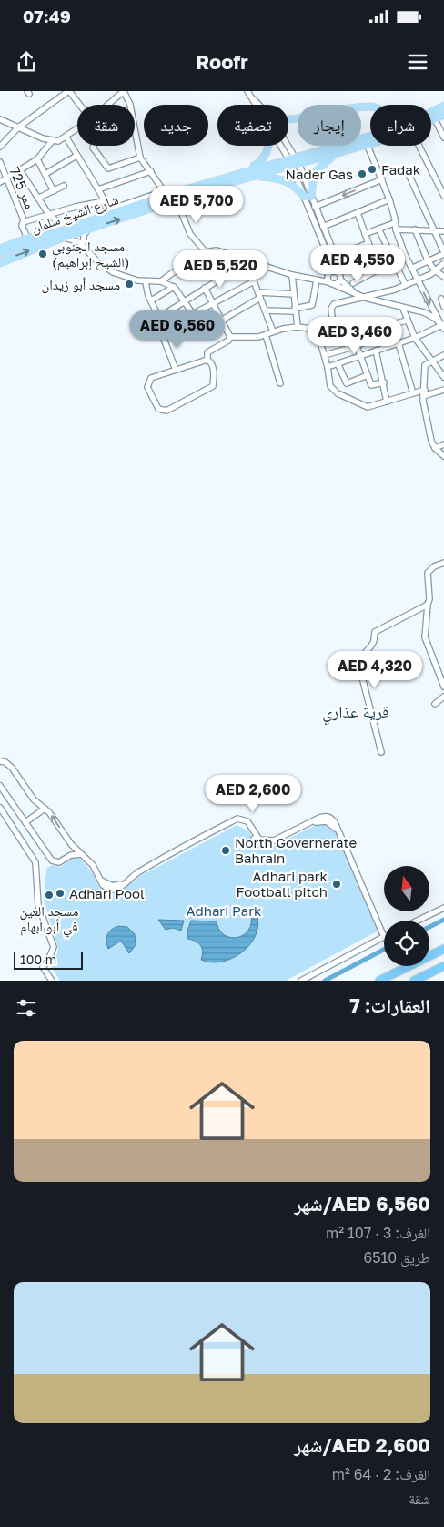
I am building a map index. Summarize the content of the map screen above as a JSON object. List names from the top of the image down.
{
  "streets": {
    "main road": ["شارع الشيخ سلمان"],
    "street": ["ممر 725"]
  },
  "districts": ["قرية عذاري"],
  "parks": ["Adhari Park"],
  "places": [
    "Fadak",
    "Nader Gas",
    "مسجد الجنوبي (الشيخ إبراهيم)",
    "مسجد أبو زيدان",
    "North Governerate Bahrain",
    "Adhari park Football pitch",
    "Adhari Pool",
    "مسجد العين في أبو ابهام"
  ],
  "scale_bar": "100 m",
  "north": "top",
  "page": {
    "status": "07:49",
    "header": "Roofr",
    "chip": [
      "شراء",
      "إيجار",
      "تصفية",
      "جديد",
      "شقة"
    ],
    "price": [
      "AED 5,700",
      "AED 4,550",
      "AED 5,520",
      "AED 6,560",
      "AED 3,460",
      "AED 4,320",
      "AED 2,600"
    ],
    "scale": "100 m",
    "heading": "العقارات: 7",
    "list": [
      {
        "name": "AED 6,560/شهر",
        "note": "الغرف: 3 · 107 m² · طريق 6510"
      },
      {
        "name": "AED 2,600/شهر",
        "note": "الغرف: 2 · 64 m² · شقة"
      }
    ]
  }
}
